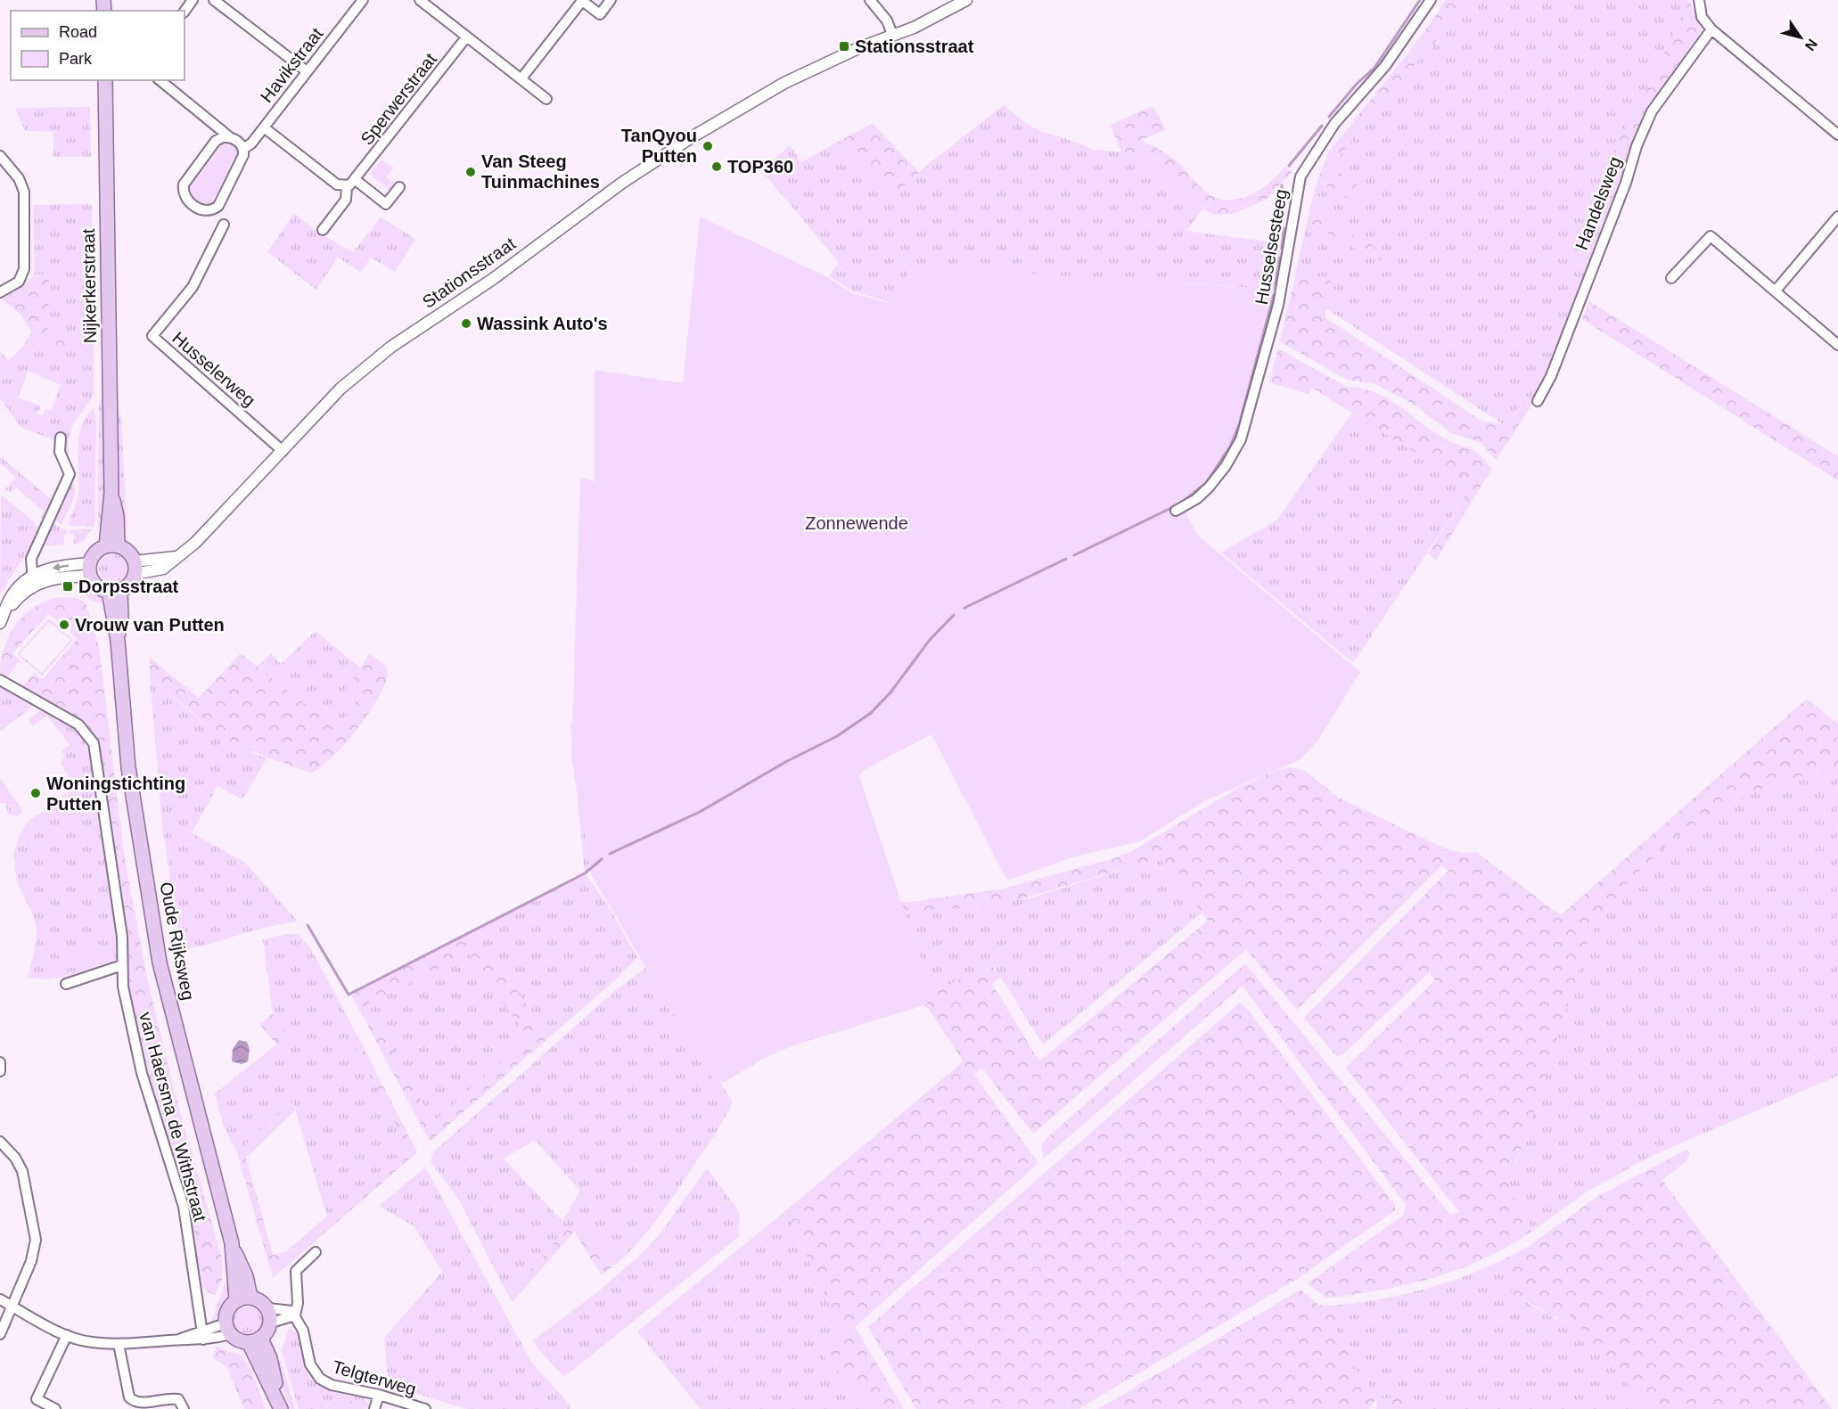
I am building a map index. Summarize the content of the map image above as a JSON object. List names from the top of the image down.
{
  "streets": {
    "main road": ["Nijkerkerstraat", "Oude Rijksweg"],
    "street": [
      "Havikstraat",
      "Sperwerstraat",
      "Handelsweg",
      "Husselsesteeg",
      "Stationsstraat",
      "Husselerweg",
      "van Haersma de Withstraat",
      "Telgterweg"
    ]
  },
  "crossings": [
    ["Stationsstraat", "Nijkerkerstraat"],
    ["Stationsstraat", "Husselerweg"],
    ["Stationsstraat", "Oude Rijksweg"],
    ["Nijkerkerstraat", "Oude Rijksweg"]
  ],
  "parks": ["Zonnewende"],
  "places": {
    "transit": ["Stationsstraat", "Dorpsstraat"],
    "other": [
      "TanQyou Putten",
      "TOP360",
      "Van Steeg Tuinmachines",
      "Wassink Auto's",
      "Vrouw van Putten",
      "Woningstichting Putten"
    ]
  },
  "legend": ["Road", "Park"],
  "north": "bottom right"
}
